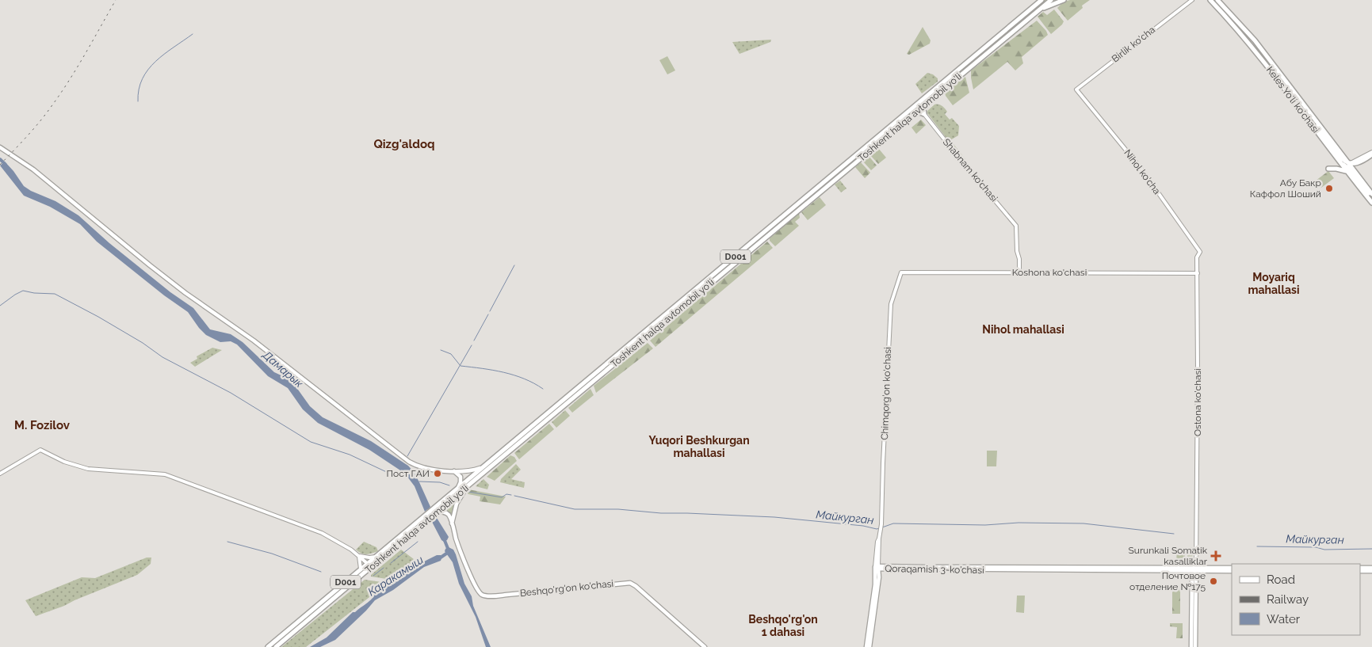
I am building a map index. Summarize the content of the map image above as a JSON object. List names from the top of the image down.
{
  "streets": {
    "main road": [
      "Keles Yoʻli koʻchasi",
      "Toshkent halqa avtomobil yo'li",
      "D001",
      "Qoraqamish 3-ko'chasi",
      "Beshqo'rg'on ko'chasi"
    ],
    "street": [
      "Birlik ko'cha",
      "Shabnam ko'chasi",
      "Nihol ko'cha",
      "Koshona ko'chasi",
      "Chimqorg'on ko'chasi",
      "Ostona ko'chasi"
    ]
  },
  "crossings": [
    ["Birlik ko'cha", "Nihol ko'cha"],
    ["Toshkent halqa avtomobil yo'li", "Beshqo'rg'on ko'chasi"],
    ["Shabnam ko'chasi", "Koshona ko'chasi"],
    ["Nihol ko'cha", "Ostona ko'chasi"],
    ["Koshona ko'chasi", "Chimqorg'on ko'chasi"],
    ["Koshona ko'chasi", "Ostona ko'chasi"],
    ["Chimqorg'on ko'chasi", "Qoraqamish 3-ko'chasi"],
    ["Ostona ko'chasi", "Qoraqamish 3-ko'chasi"]
  ],
  "districts": [
    "Qizg'aldoq",
    "Moyariq mahallasi",
    "Nihol mahallasi",
    "M. Fozilov",
    "Yuqori Beshkurgan mahallasi",
    "Beshqo'rg'on 1 dahasi"
  ],
  "water": ["Дамарык", "Майкурган", "Каракамыш"],
  "places": {
    "other": ["Абу Бакр Каффол Шоший", "Пост ГАИ", "Почтовое отделение №175"],
    "health": ["Surunkali Somatik kasalliklar"]
  },
  "legend": ["Road", "Railway", "Water"]
}
